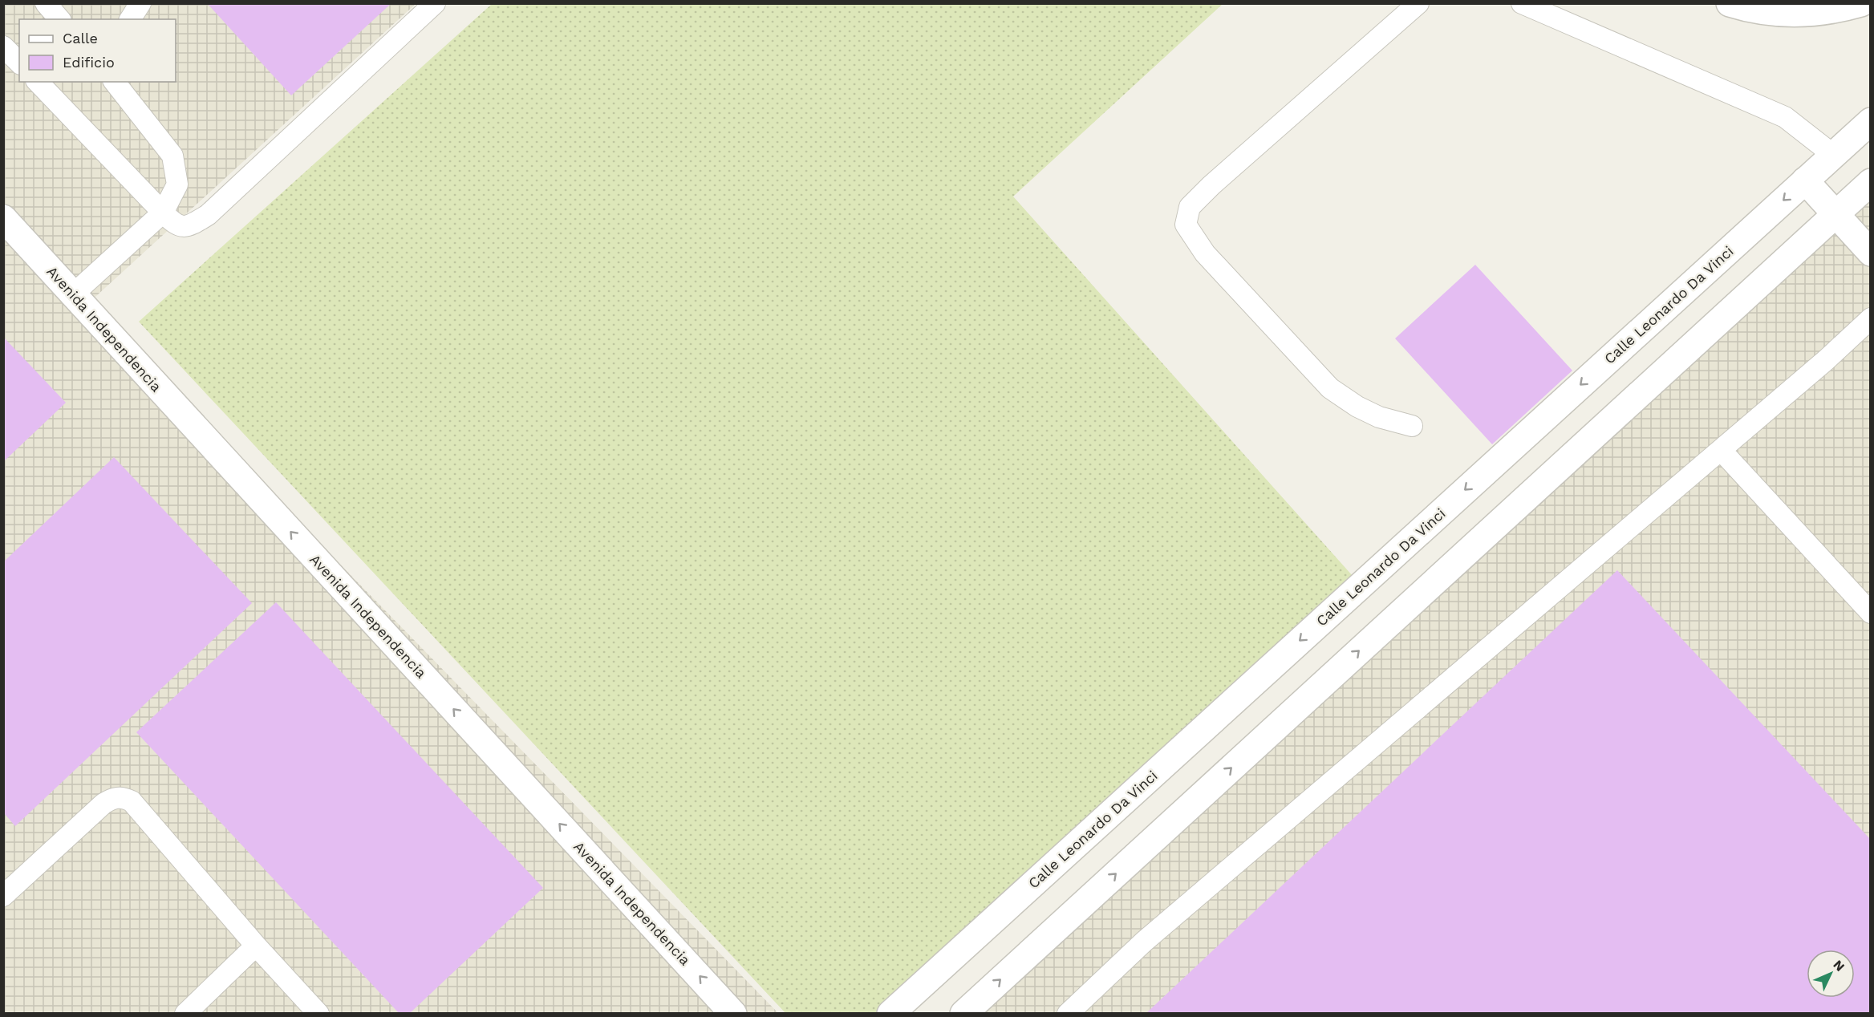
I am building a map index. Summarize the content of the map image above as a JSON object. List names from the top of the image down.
{
  "streets": {
    "main road": ["Calle Leonardo Da Vinci", "Avenida Independencia"]
  },
  "one_way": ["Avenida Independencia"],
  "legend": ["Calle", "Edificio"],
  "north": "top right"
}
